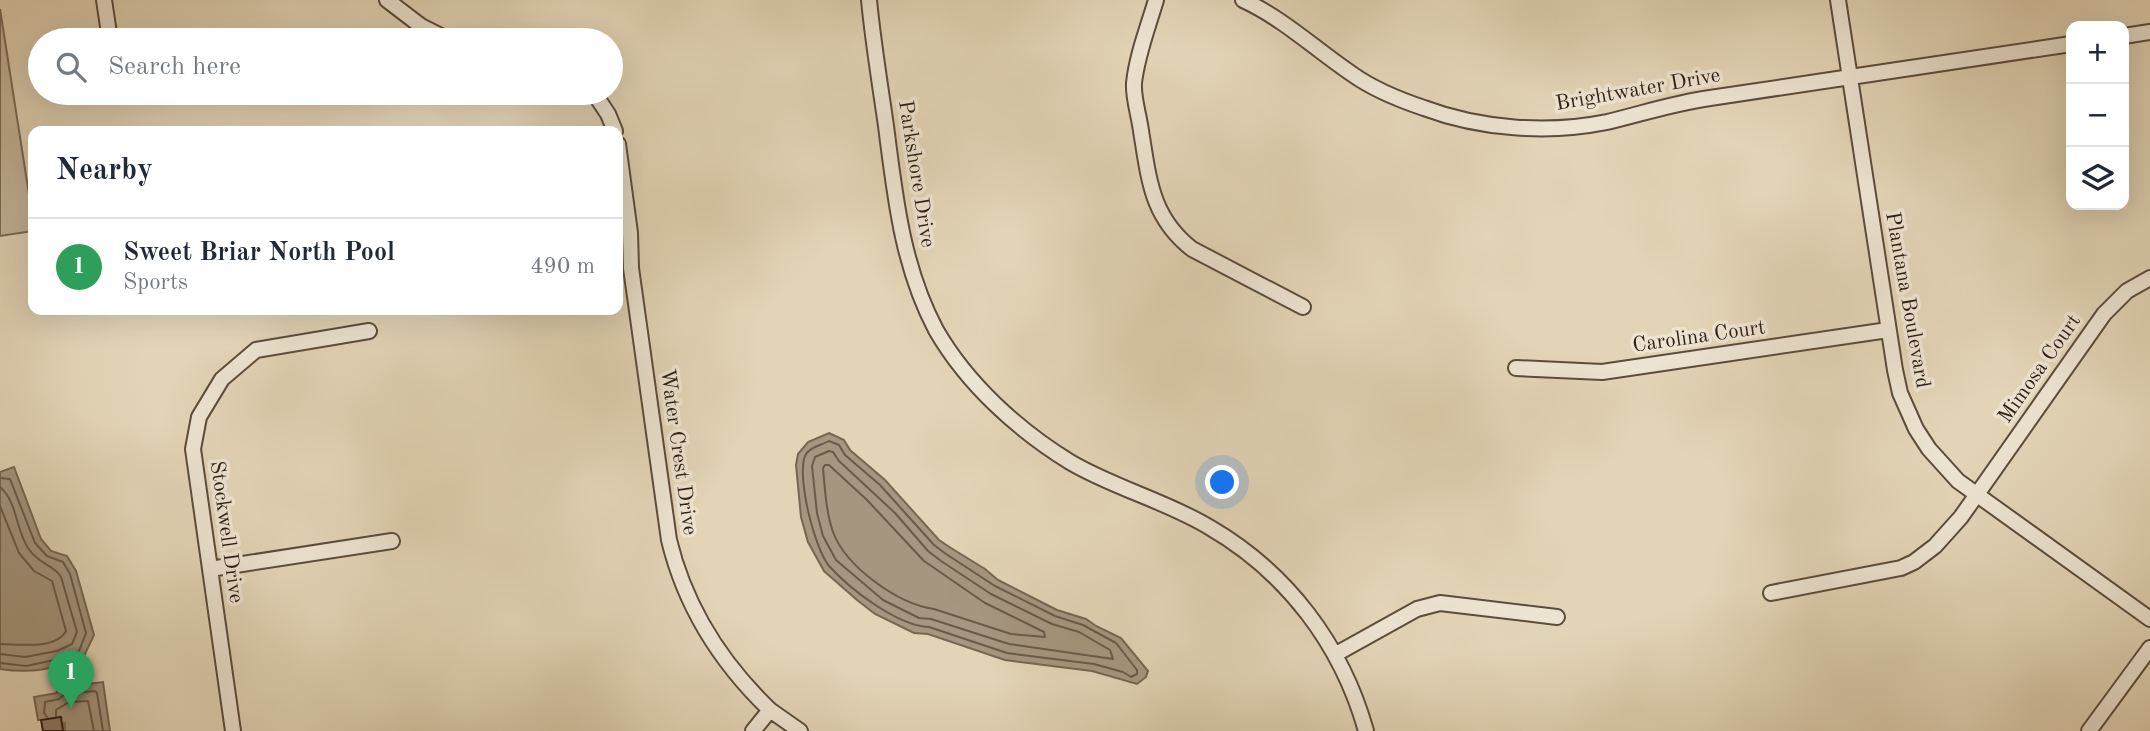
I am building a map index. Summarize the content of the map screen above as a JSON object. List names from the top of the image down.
{
  "streets": {
    "street": [
      "Brightwater Drive",
      "Parkshore Drive",
      "Plantana Boulevard",
      "Carolina Court",
      "Mimosa Court",
      "Water Crest Drive",
      "Stockwell Drive"
    ]
  },
  "crossings": [
    ["Brightwater Drive", "Plantana Boulevard"],
    ["Plantana Boulevard", "Carolina Court"],
    ["Plantana Boulevard", "Mimosa Court"]
  ],
  "page": {
    "map_buttons": ["+", "−"],
    "search": "Search here",
    "heading": "Nearby",
    "list": [
      {
        "mark": "1",
        "name": "Sweet Briar North Pool",
        "note": "Sports",
        "value": "490 m"
      }
    ],
    "pins": "1"
  }
}
